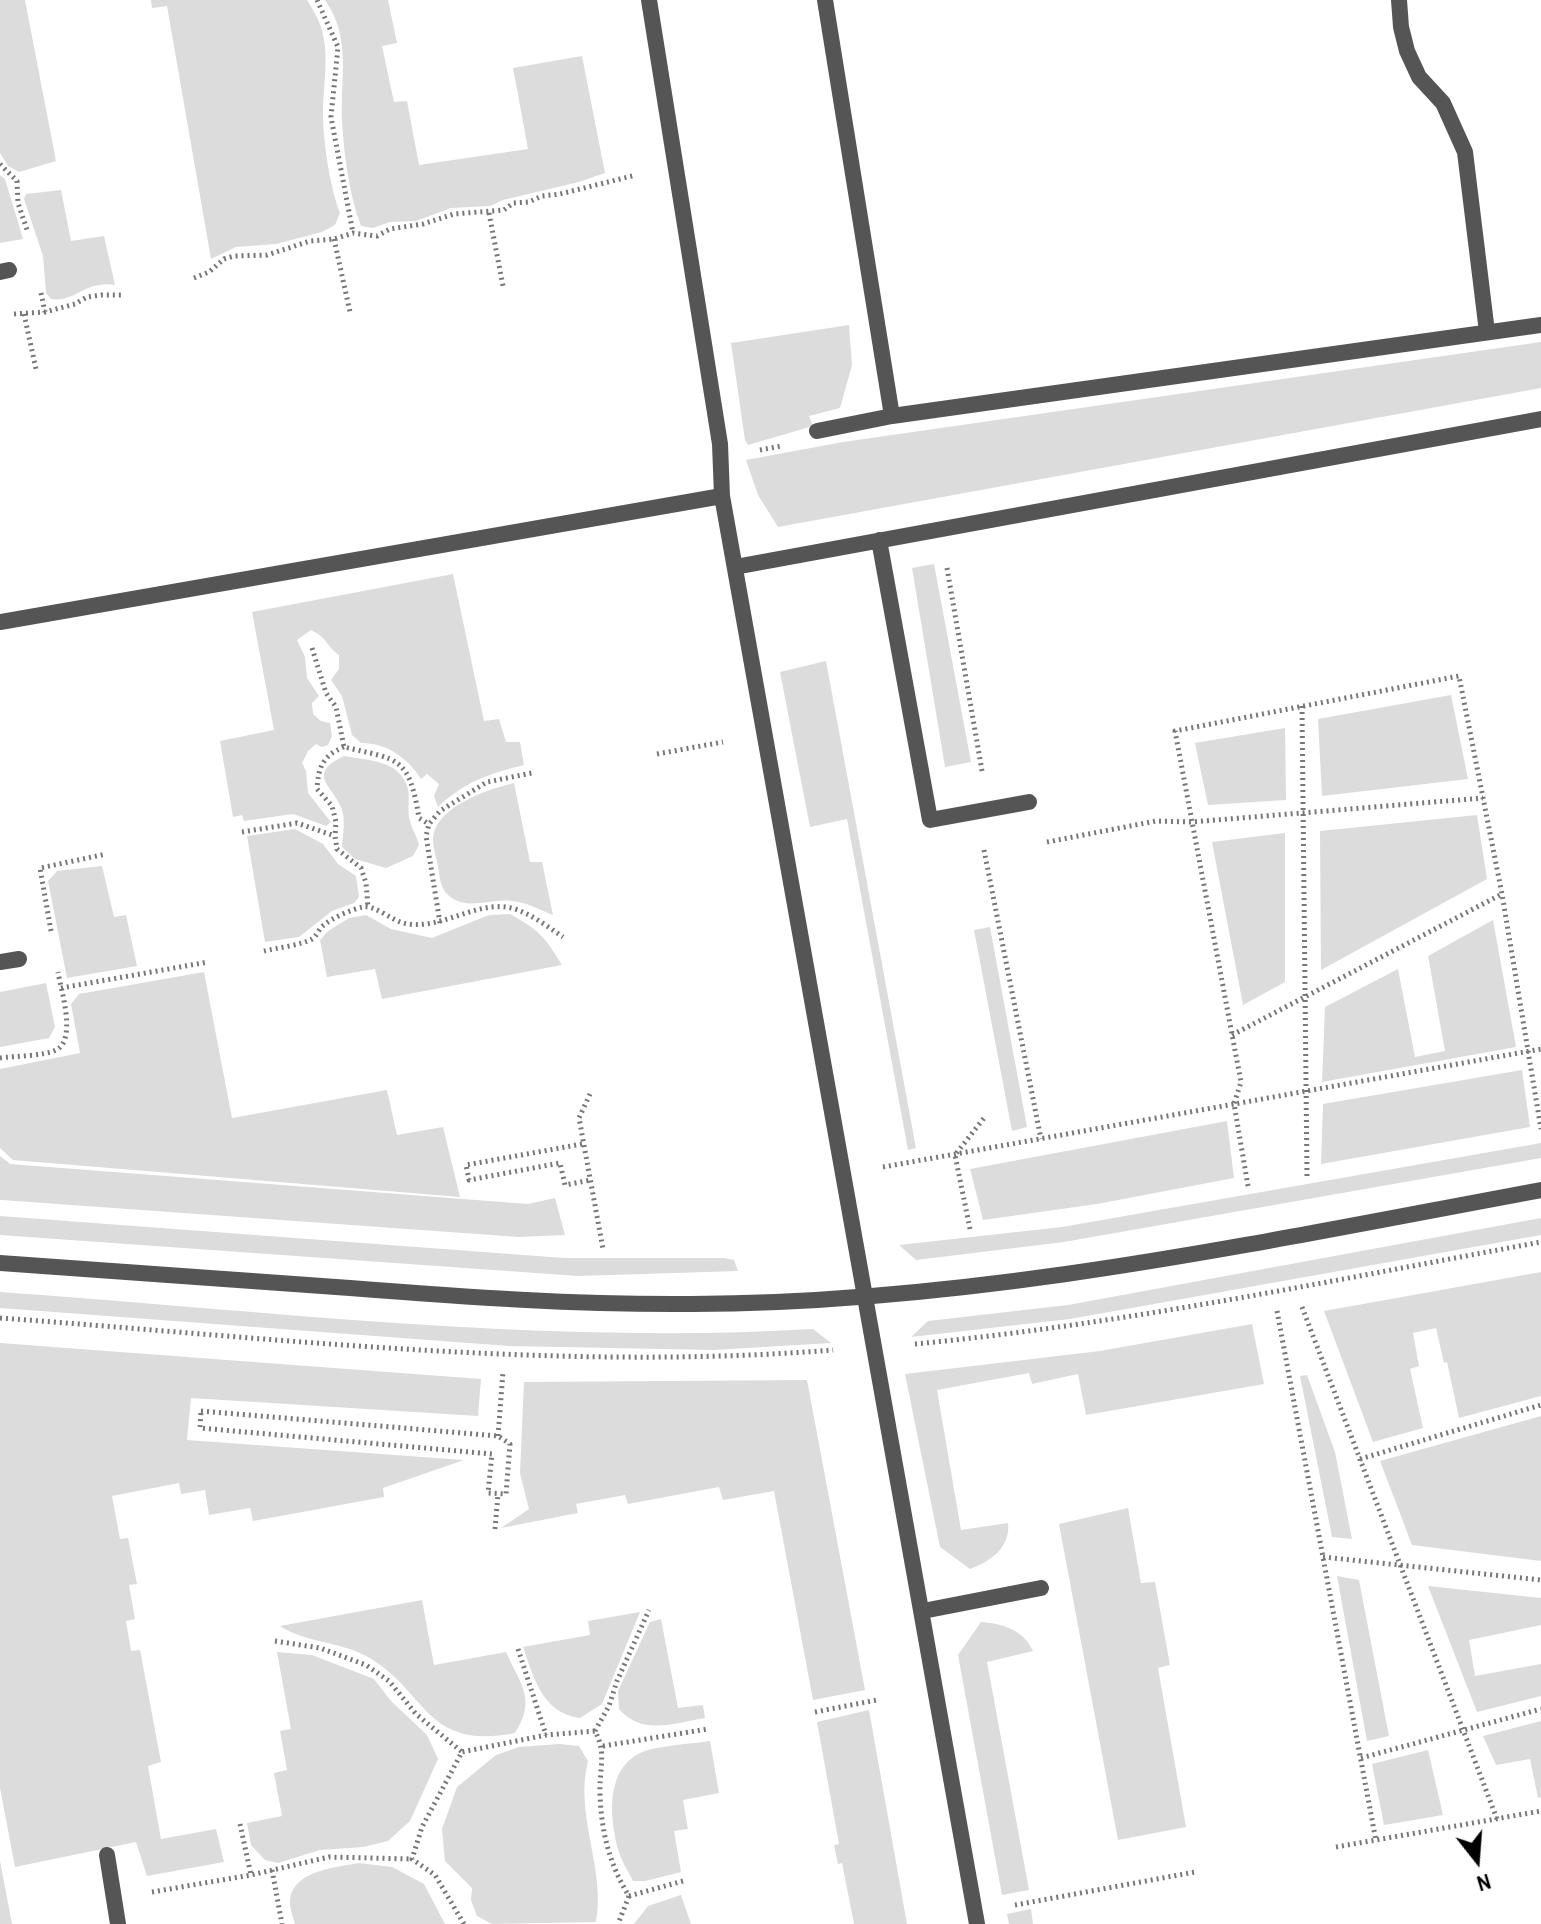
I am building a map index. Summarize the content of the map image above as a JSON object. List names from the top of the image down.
{
  "north": "bottom"
}
